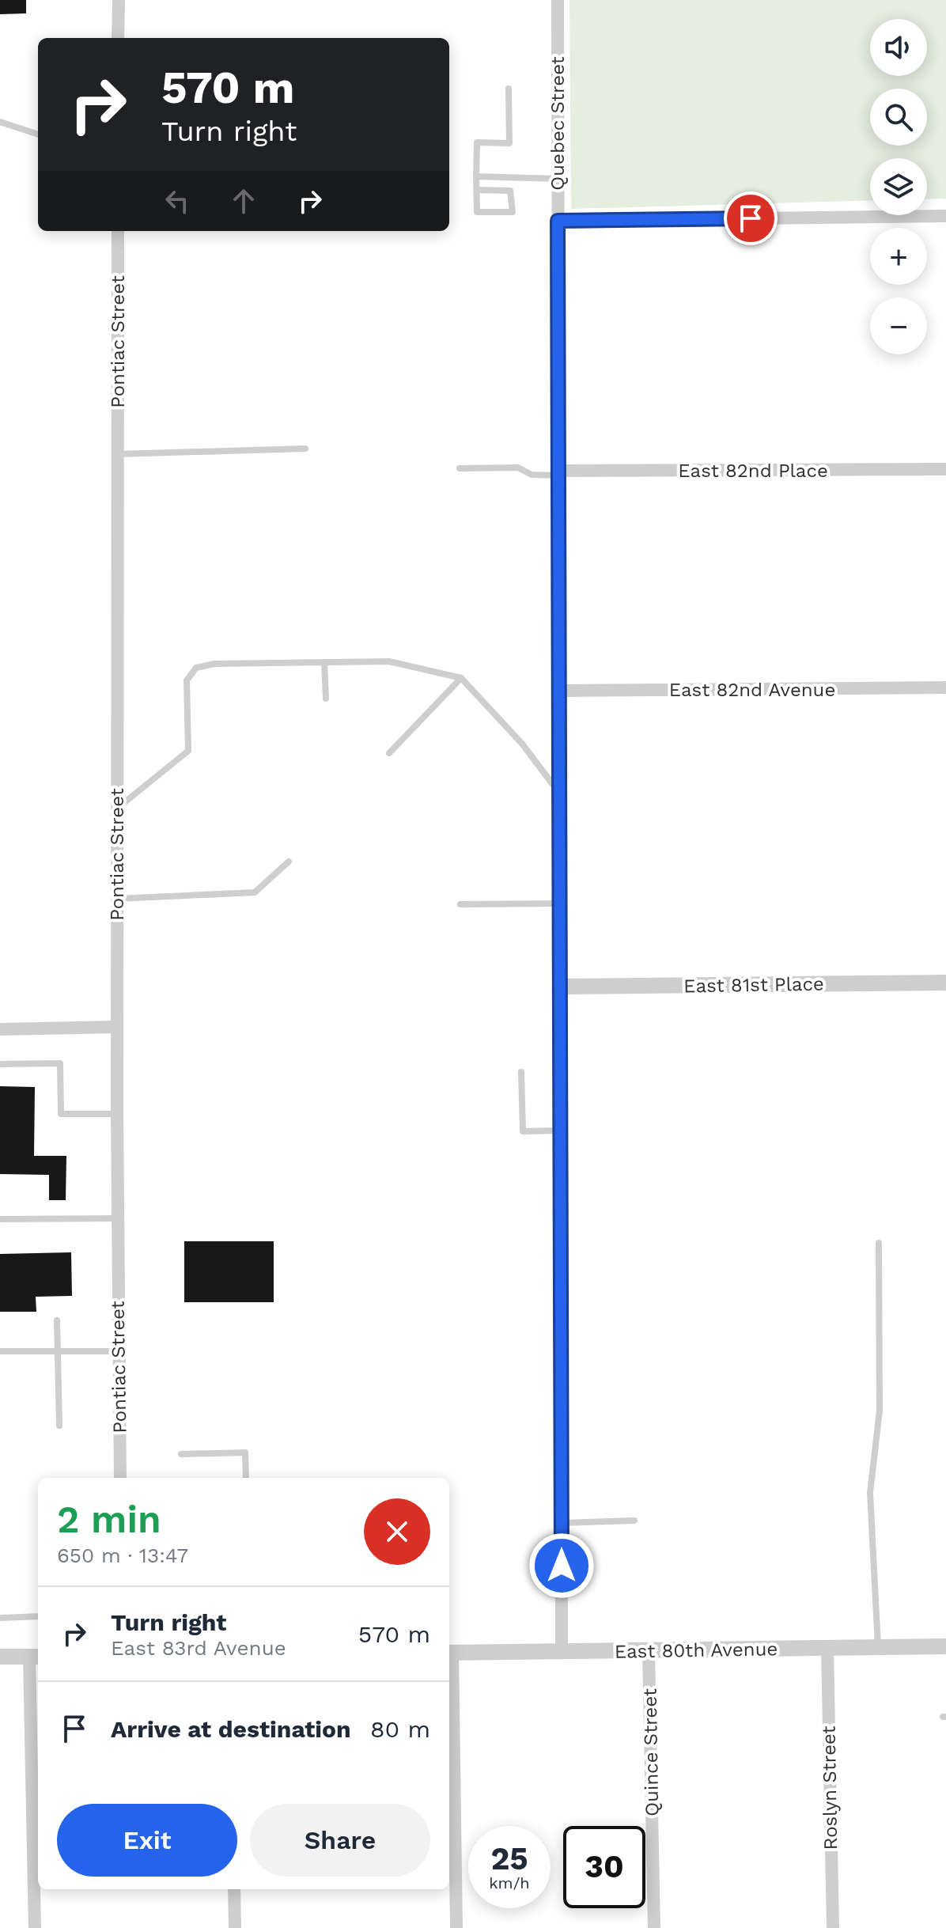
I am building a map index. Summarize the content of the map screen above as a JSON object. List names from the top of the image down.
{
  "streets": {
    "street": [
      "Quebec Street",
      "Pontiac Street",
      "East 82nd Place",
      "East 82nd Avenue",
      "East 81st Place",
      "East 80th Avenue",
      "Quince Street",
      "Roslyn Street"
    ]
  },
  "crossings": [
    ["Quebec Street", "East 82nd Place"],
    ["Quebec Street", "East 82nd Avenue"],
    ["Quebec Street", "East 81st Place"],
    ["Quebec Street", "East 80th Avenue"],
    ["East 80th Avenue", "Quince Street"],
    ["East 80th Avenue", "Roslyn Street"]
  ],
  "page": {
    "map_buttons": ["+", "−"],
    "turn": ["570 m", "Turn right"],
    "heading": ["2 min", "650 m · 13:47"],
    "list": [
      {
        "name": "Turn right",
        "note": "East 83rd Avenue",
        "value": "570 m"
      },
      {
        "name": "Arrive at destination",
        "value": "80 m"
      }
    ],
    "buttons": ["Exit", "Share"],
    "speed": "25 km/h",
    "limit": "30"
  }
}
